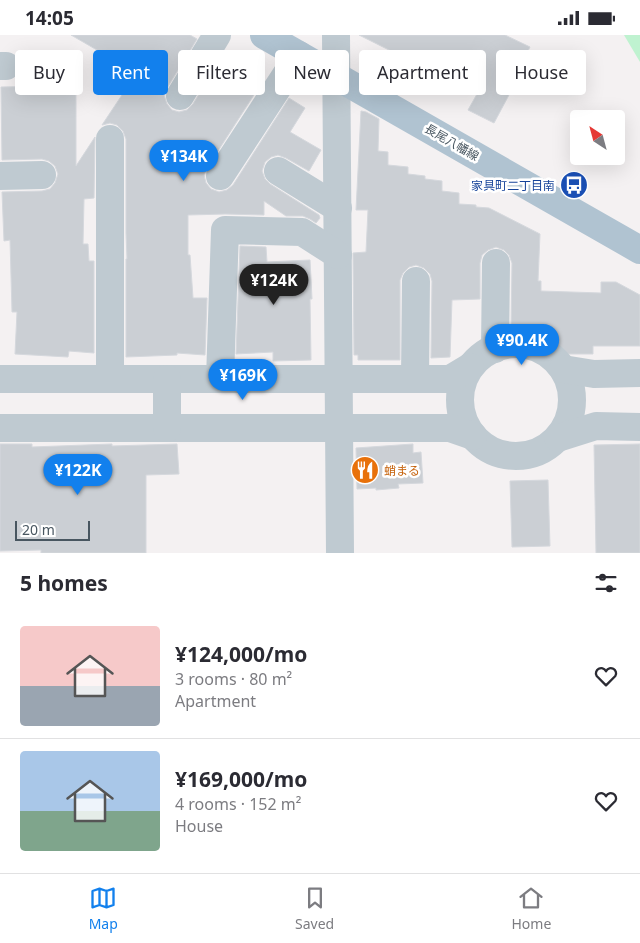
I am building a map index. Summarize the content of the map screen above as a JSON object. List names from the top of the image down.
{
  "streets": {
    "main road": ["長尾八幡線"]
  },
  "places": {
    "bus stop": ["家具町二丁目南"],
    "restaurant": ["蛸まる"]
  },
  "scale_bar": "20 m",
  "north": "top left",
  "page": {
    "status": "14:05",
    "chip": [
      "Buy",
      "Rent",
      "Filters",
      "New",
      "Apartment",
      "House"
    ],
    "price": [
      "¥134K",
      "¥124K",
      "¥90.4K",
      "¥169K",
      "¥122K"
    ],
    "scale": "20 m",
    "heading": "5 homes",
    "list": [
      {
        "name": "¥124,000/mo",
        "note": "3 rooms · 80 m² · Apartment"
      },
      {
        "name": "¥169,000/mo",
        "note": "4 rooms · 152 m² · House"
      }
    ],
    "tabs": ["Map", "Saved", "Home"]
  }
}
